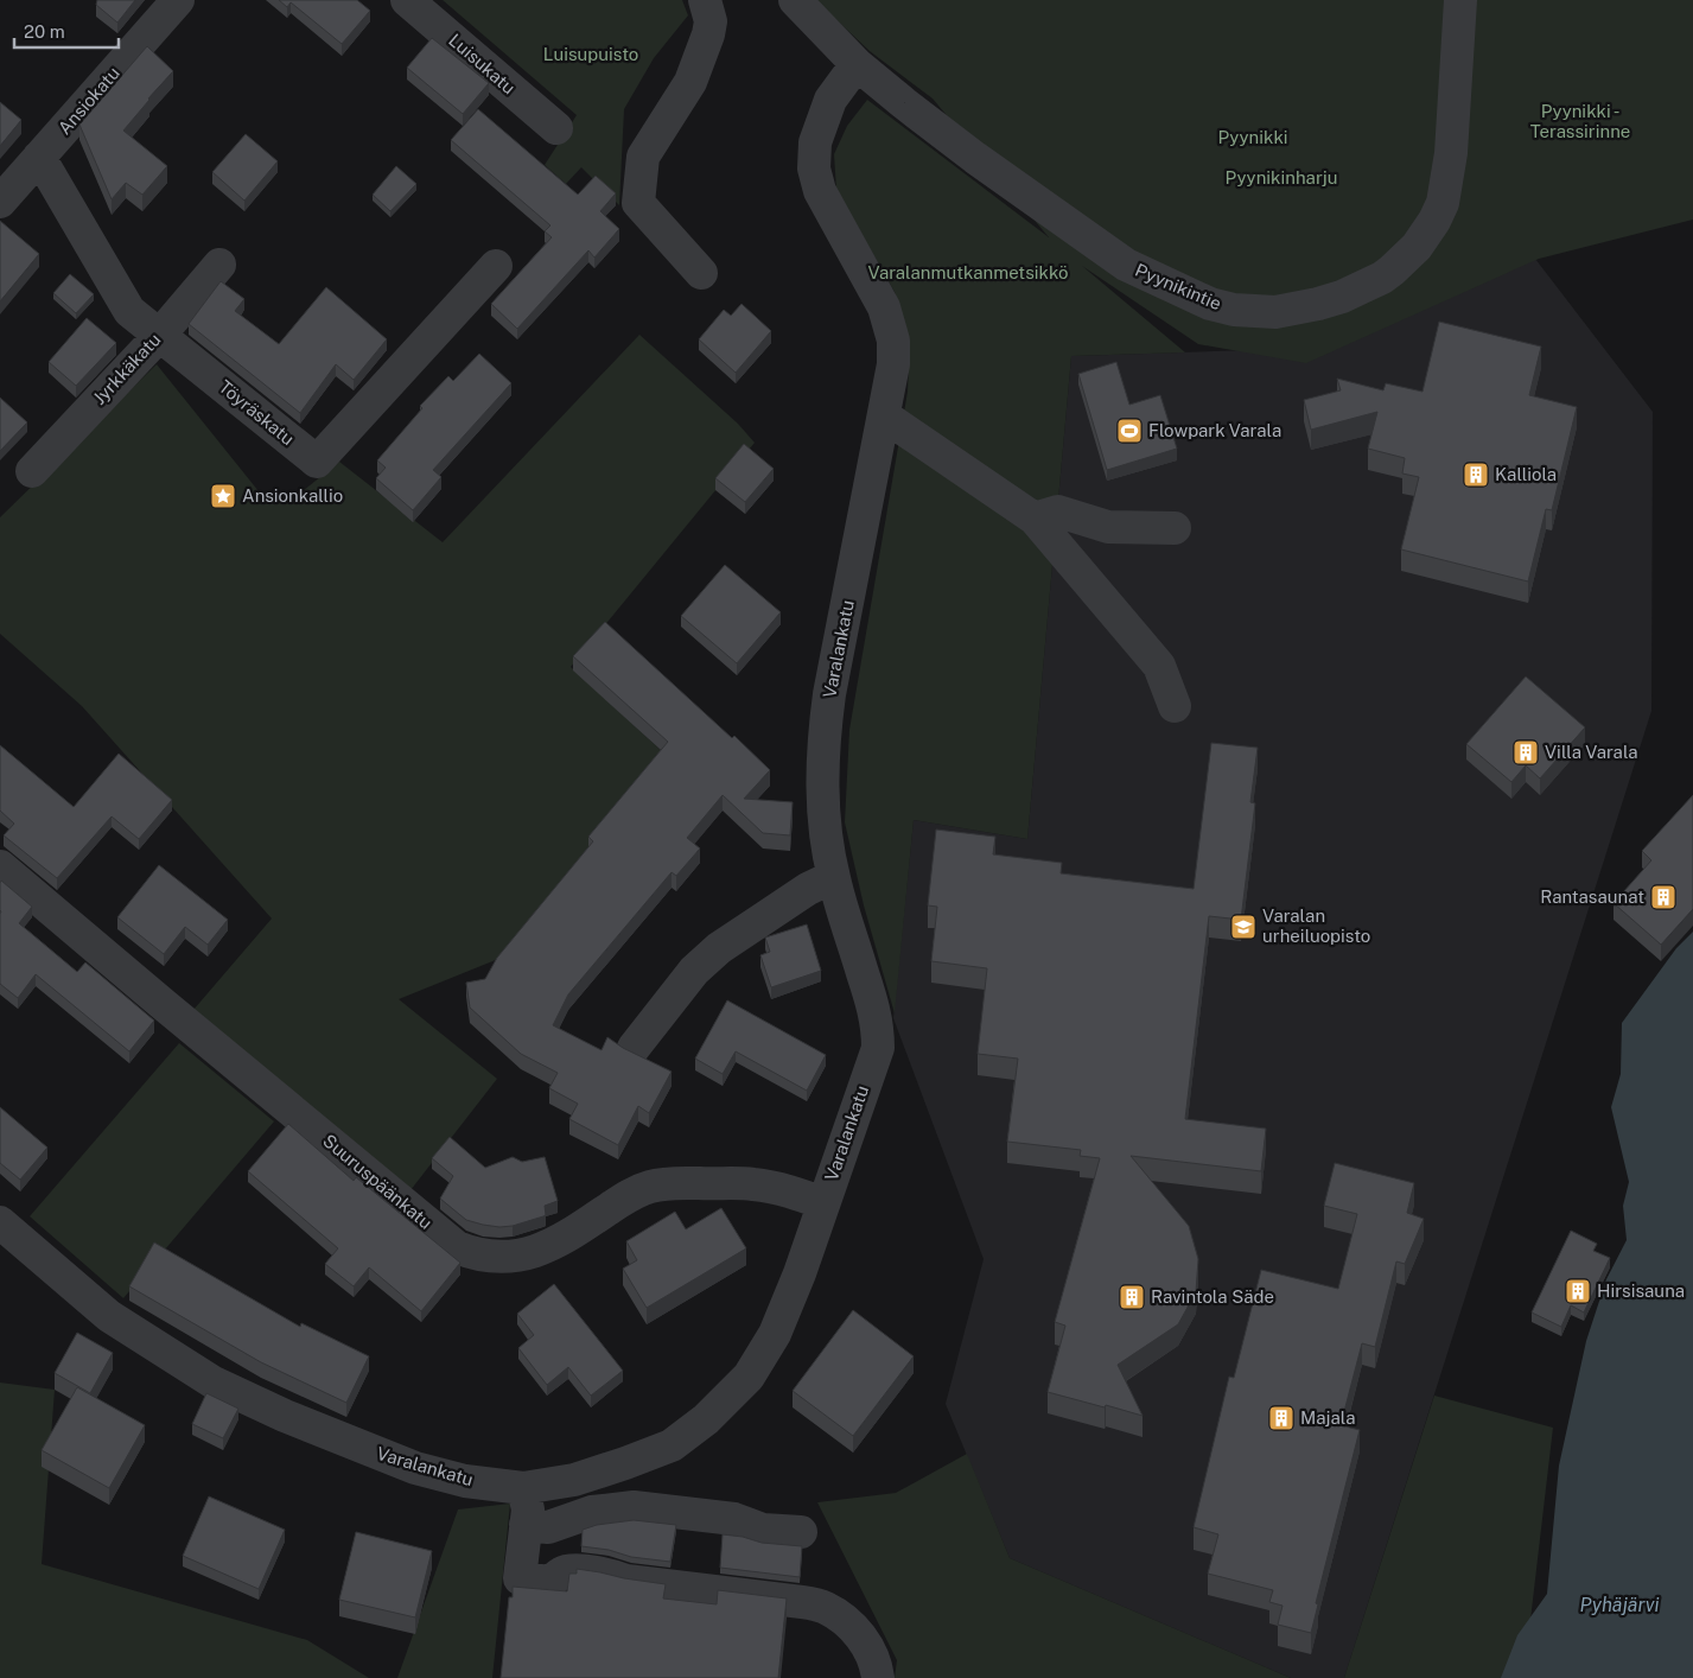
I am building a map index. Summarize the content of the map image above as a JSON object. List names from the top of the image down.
{
  "streets": {
    "street": [
      "Luisukatu",
      "Ansiokatu",
      "Pyynikintie",
      "Jyrkkäkatu",
      "Töyräskatu",
      "Varalankatu",
      "Suuruspäänkatu"
    ]
  },
  "crossings": [
    ["Ansiokatu", "Töyräskatu"],
    ["Pyynikintie", "Varalankatu"],
    ["Jyrkkäkatu", "Töyräskatu"],
    ["Varalankatu", "Suuruspäänkatu"]
  ],
  "water": ["Pyhäjärvi"],
  "parks": [
    "Luisupuisto",
    "Pyynikki - Terassirinne",
    "Pyynikki",
    "Pyynikinharju",
    "Varalanmutkanmetsikkö"
  ],
  "places": {
    "sports": ["Flowpark Varala"],
    "building": [
      "Kalliola",
      "Villa Varala",
      "Rantasaunat",
      "Hirsisauna",
      "Ravintola Säde",
      "Majala"
    ],
    "place": ["Ansionkallio"],
    "school or university": ["Varalan urheiluopisto"]
  },
  "scale_bar": "20 m"
}
